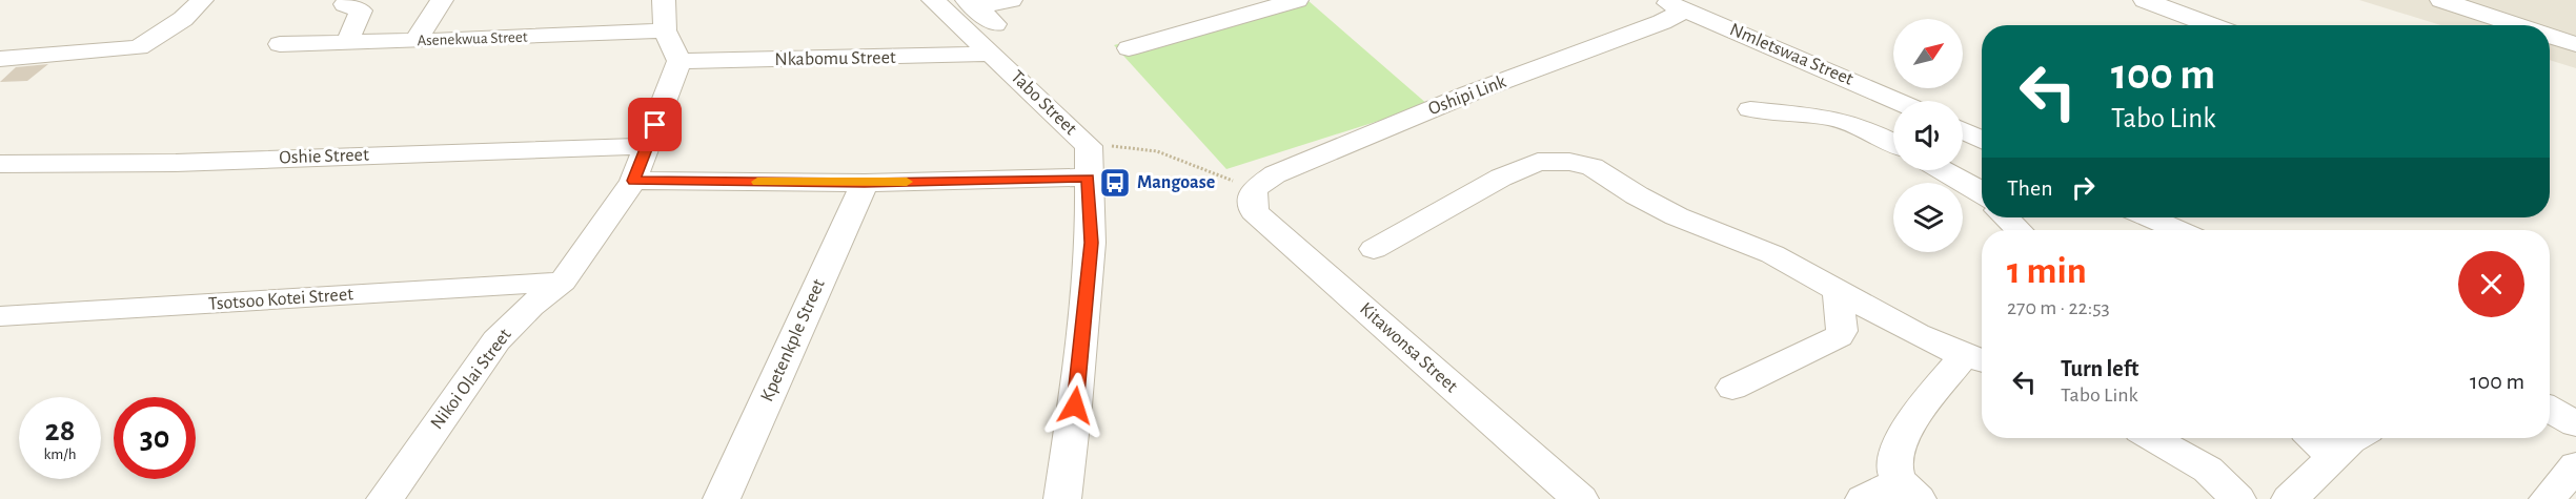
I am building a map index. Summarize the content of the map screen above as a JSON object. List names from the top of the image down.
{
  "streets": {
    "street": [
      "Asenekwua Street",
      "Nmletswaa Street",
      "Nkabomu Street",
      "Oshipi Link",
      "Tabo Street",
      "Oshie Street",
      "Tsotsoo Kotei Street",
      "Kpetenkple Street",
      "Kitawonsa Street",
      "Nikoi Olai Street"
    ]
  },
  "crossings": [
    ["Nmletswaa Street", "Oshipi Link"],
    ["Nkabomu Street", "Tabo Street"],
    ["Nkabomu Street", "Nikoi Olai Street"],
    ["Oshipi Link", "Kitawonsa Street"],
    ["Oshie Street", "Nikoi Olai Street"],
    ["Tsotsoo Kotei Street", "Nikoi Olai Street"]
  ],
  "places": {
    "bus stop": ["Mangoase"]
  },
  "north": "top right",
  "page": {
    "turn": ["100 m", "Tabo Link"],
    "then": "Then",
    "heading": ["1 min", "270 m · 22:53"],
    "list": [
      {
        "name": "Turn left",
        "note": "Tabo Link",
        "value": "100 m"
      }
    ],
    "speed": "28 km/h",
    "limit": "30"
  }
}
